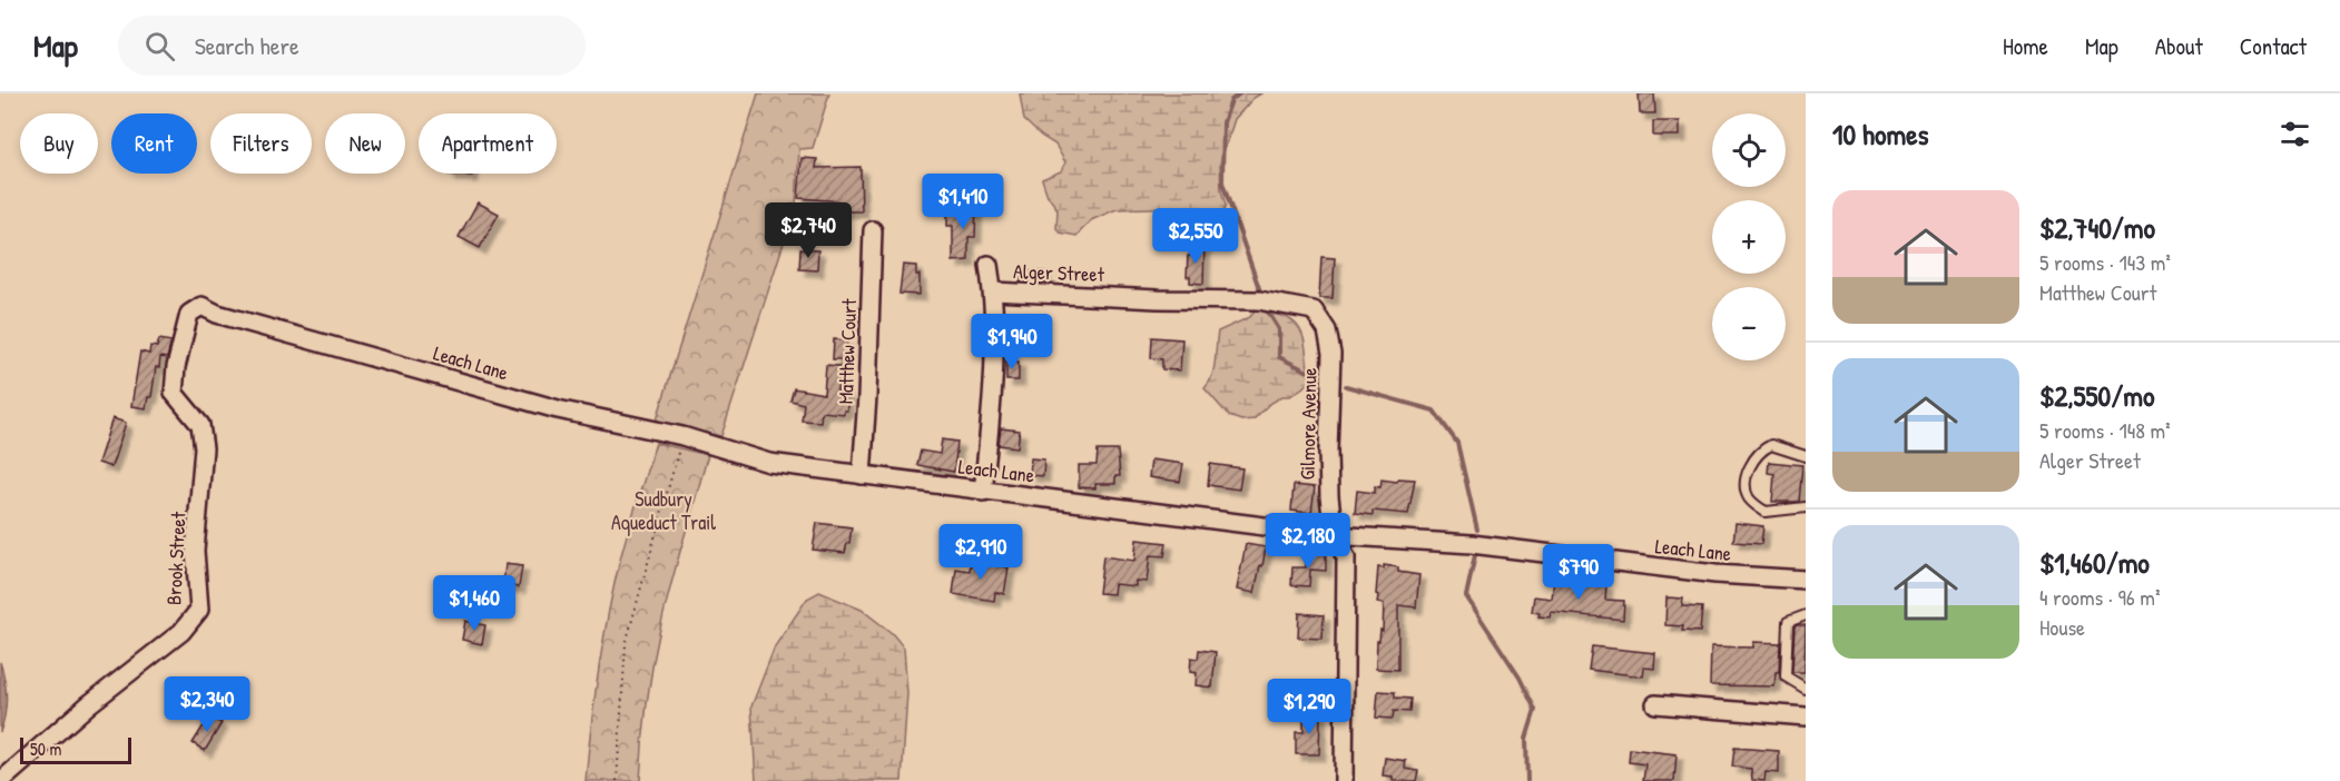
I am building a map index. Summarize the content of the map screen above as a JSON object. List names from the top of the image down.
{
  "streets": {
    "street": [
      "Alger Street",
      "Matthew Court",
      "Leach Lane",
      "Gilmore Avenue",
      "Brook Street"
    ]
  },
  "crossings": [
    ["Alger Street", "Leach Lane"],
    ["Alger Street", "Gilmore Avenue"],
    ["Matthew Court", "Leach Lane"],
    ["Leach Lane", "Gilmore Avenue"],
    ["Leach Lane", "Brook Street"]
  ],
  "parks": ["Sudbury Aqueduct Trail"],
  "scale_bar": "50 m",
  "page": {
    "header": "Map",
    "search": "Search here",
    "nav": [
      "Home",
      "Map",
      "About",
      "Contact"
    ],
    "heading": "10 homes",
    "map_buttons": ["+", "−"],
    "chip": [
      "Buy",
      "Rent",
      "Filters",
      "New",
      "Apartment"
    ],
    "price": [
      "$1,410",
      "$2,740",
      "$2,550",
      "$1,940",
      "$2,180",
      "$2,910",
      "$790",
      "$1,460",
      "$2,340",
      "$1,290"
    ],
    "list": [
      {
        "name": "$2,740/mo",
        "note": "5 rooms · 143 m² · Matthew Court"
      },
      {
        "name": "$2,550/mo",
        "note": "5 rooms · 148 m² · Alger Street"
      },
      {
        "name": "$1,460/mo",
        "note": "4 rooms · 96 m² · House"
      }
    ],
    "scale": "50 m"
  }
}
